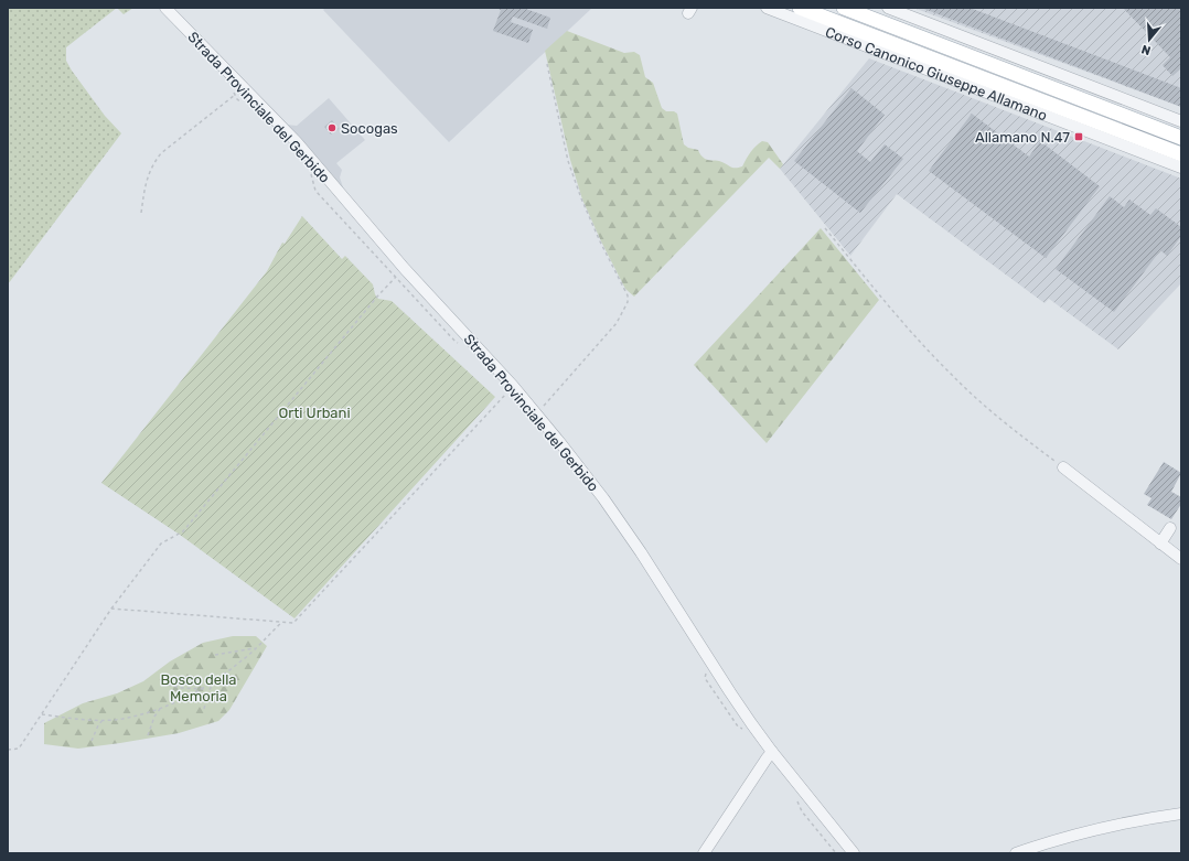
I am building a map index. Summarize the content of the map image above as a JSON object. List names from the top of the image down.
{
  "streets": {
    "main road": ["Corso Canonico Giuseppe Allamano"],
    "street": ["Strada Provinciale del Gerbido"]
  },
  "parks": ["Orti Urbani", "Bosco della Memoria"],
  "places": {
    "other": ["Socogas"],
    "transit": ["Allamano N.47"]
  },
  "north": "bottom"
}
